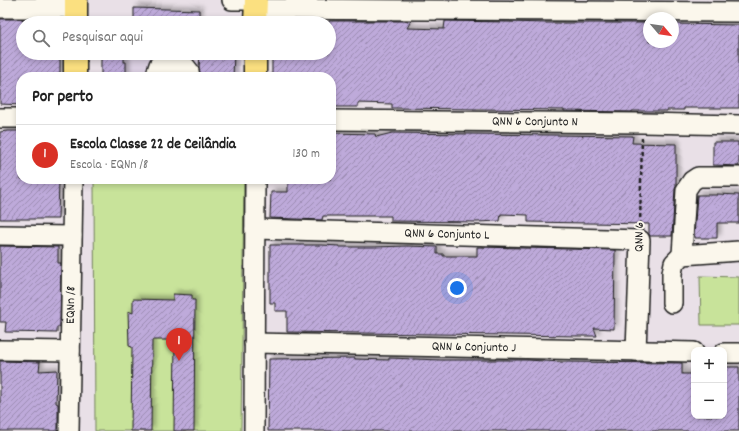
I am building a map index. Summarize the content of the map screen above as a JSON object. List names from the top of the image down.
{
  "streets": {
    "street": [
      "QNN 6 Conjunto N",
      "QNN 6 Conjunto L",
      "QNN 6",
      "EQNn /8",
      "QNN 6 Conjunto J"
    ]
  },
  "crossings": [
    ["QNN 6 Conjunto N", "QNN 6"],
    ["QNN 6 Conjunto L", "QNN 6"],
    ["QNN 6", "QNN 6 Conjunto J"]
  ],
  "north": "bottom right",
  "page": {
    "search": "Pesquisar aqui",
    "heading": "Por perto",
    "list": [
      {
        "mark": "1",
        "name": "Escola Classe 22 de Ceilândia",
        "note": "Escola · EQNn /8",
        "value": "130 m"
      }
    ],
    "pins": "1",
    "map_buttons": ["+", "−"]
  }
}
